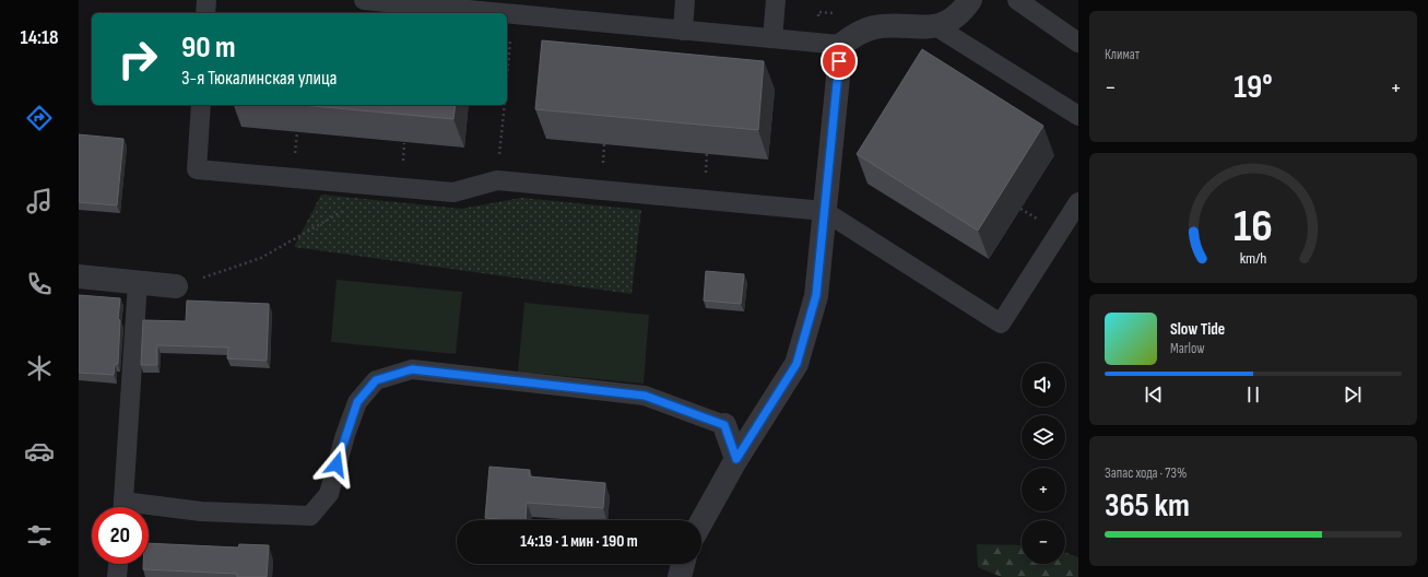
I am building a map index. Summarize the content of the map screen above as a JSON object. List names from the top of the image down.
{
  "page": {
    "tabs": "14:18",
    "tile": [
      "Климат",
      ["Запас хода · 73%", "365 km"]
    ],
    "turn": ["90 m", "3-я Тюкалинская улица"],
    "heat": ["−", "19°", "+"],
    "song": ["Slow Tide", "Marlow"],
    "map_buttons": ["+", "−"],
    "limit": "20",
    "trip": "14:19 · 1 мин · 190 m",
    "gauge": ["16", "km/h"]
  }
}
